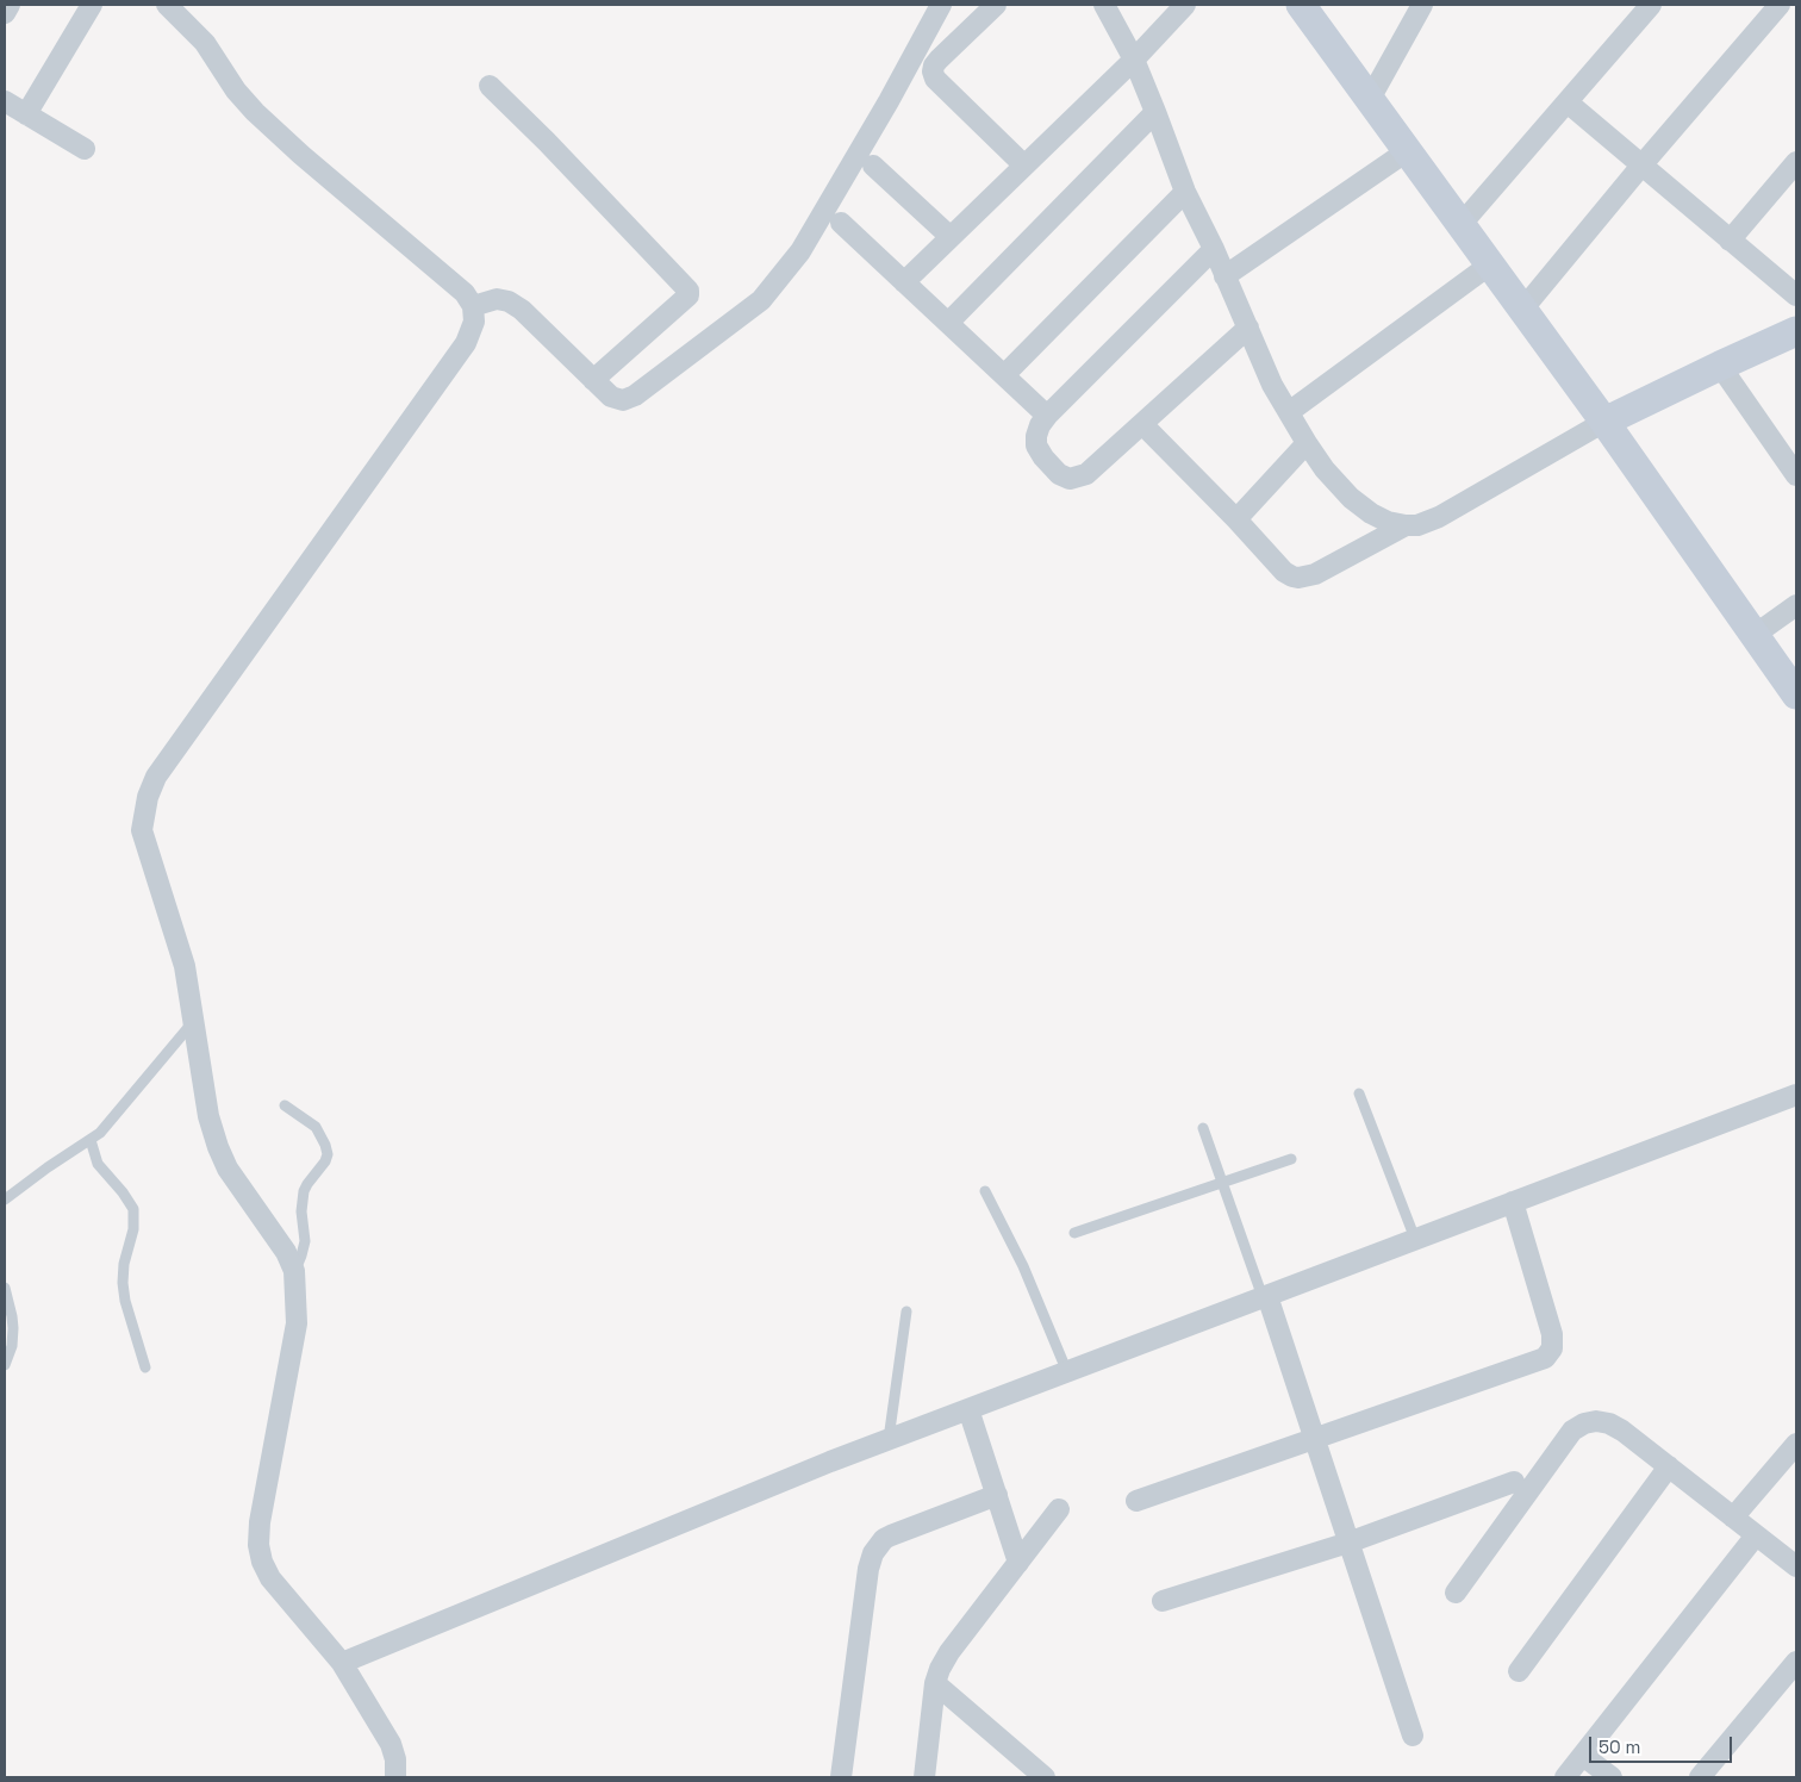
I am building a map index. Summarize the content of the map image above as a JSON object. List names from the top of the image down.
{
  "scale_bar": "50 m"
}
